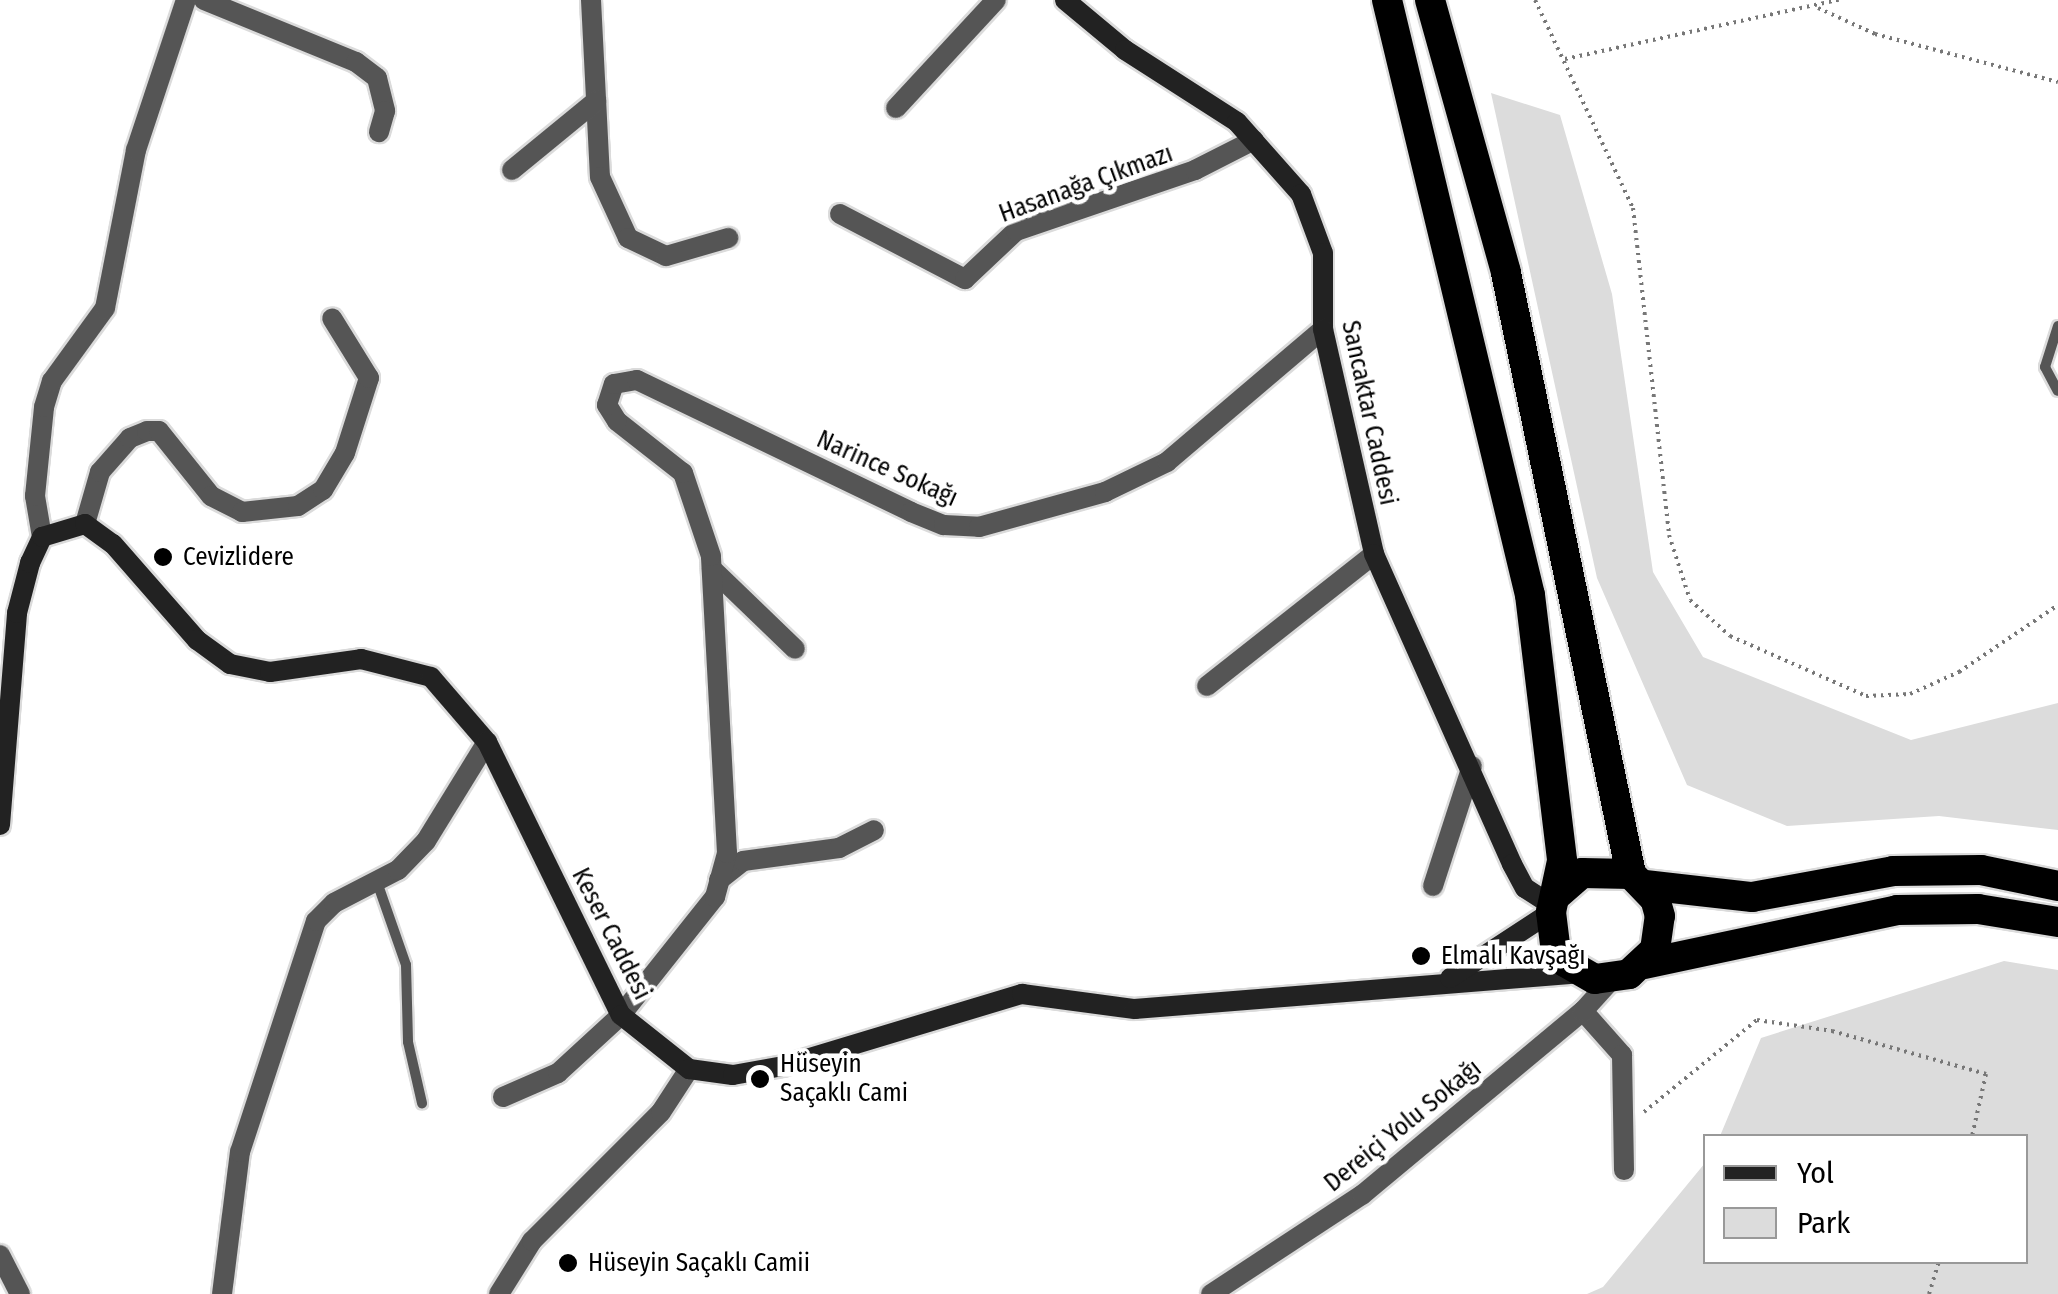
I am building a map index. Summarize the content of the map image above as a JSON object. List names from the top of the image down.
{
  "streets": {
    "street": [
      "Hasanağa Çıkmazı",
      "Sancaktar Caddesi",
      "Narince Sokağı",
      "Keser Caddesi",
      "Dereiçi Yolu Sokağı"
    ]
  },
  "crossings": [
    ["Hasanağa Çıkmazı", "Sancaktar Caddesi"],
    ["Sancaktar Caddesi", "Narince Sokağı"],
    ["Sancaktar Caddesi", "Dereiçi Yolu Sokağı"],
    ["Narince Sokağı", "Keser Caddesi"]
  ],
  "places": [
    "Cevizlidere",
    "Elmalı Kavşağı",
    "Hüseyin Saçaklı Cami",
    "Hüseyin Saçaklı Camii"
  ],
  "legend": ["Yol", "Park"]
}
